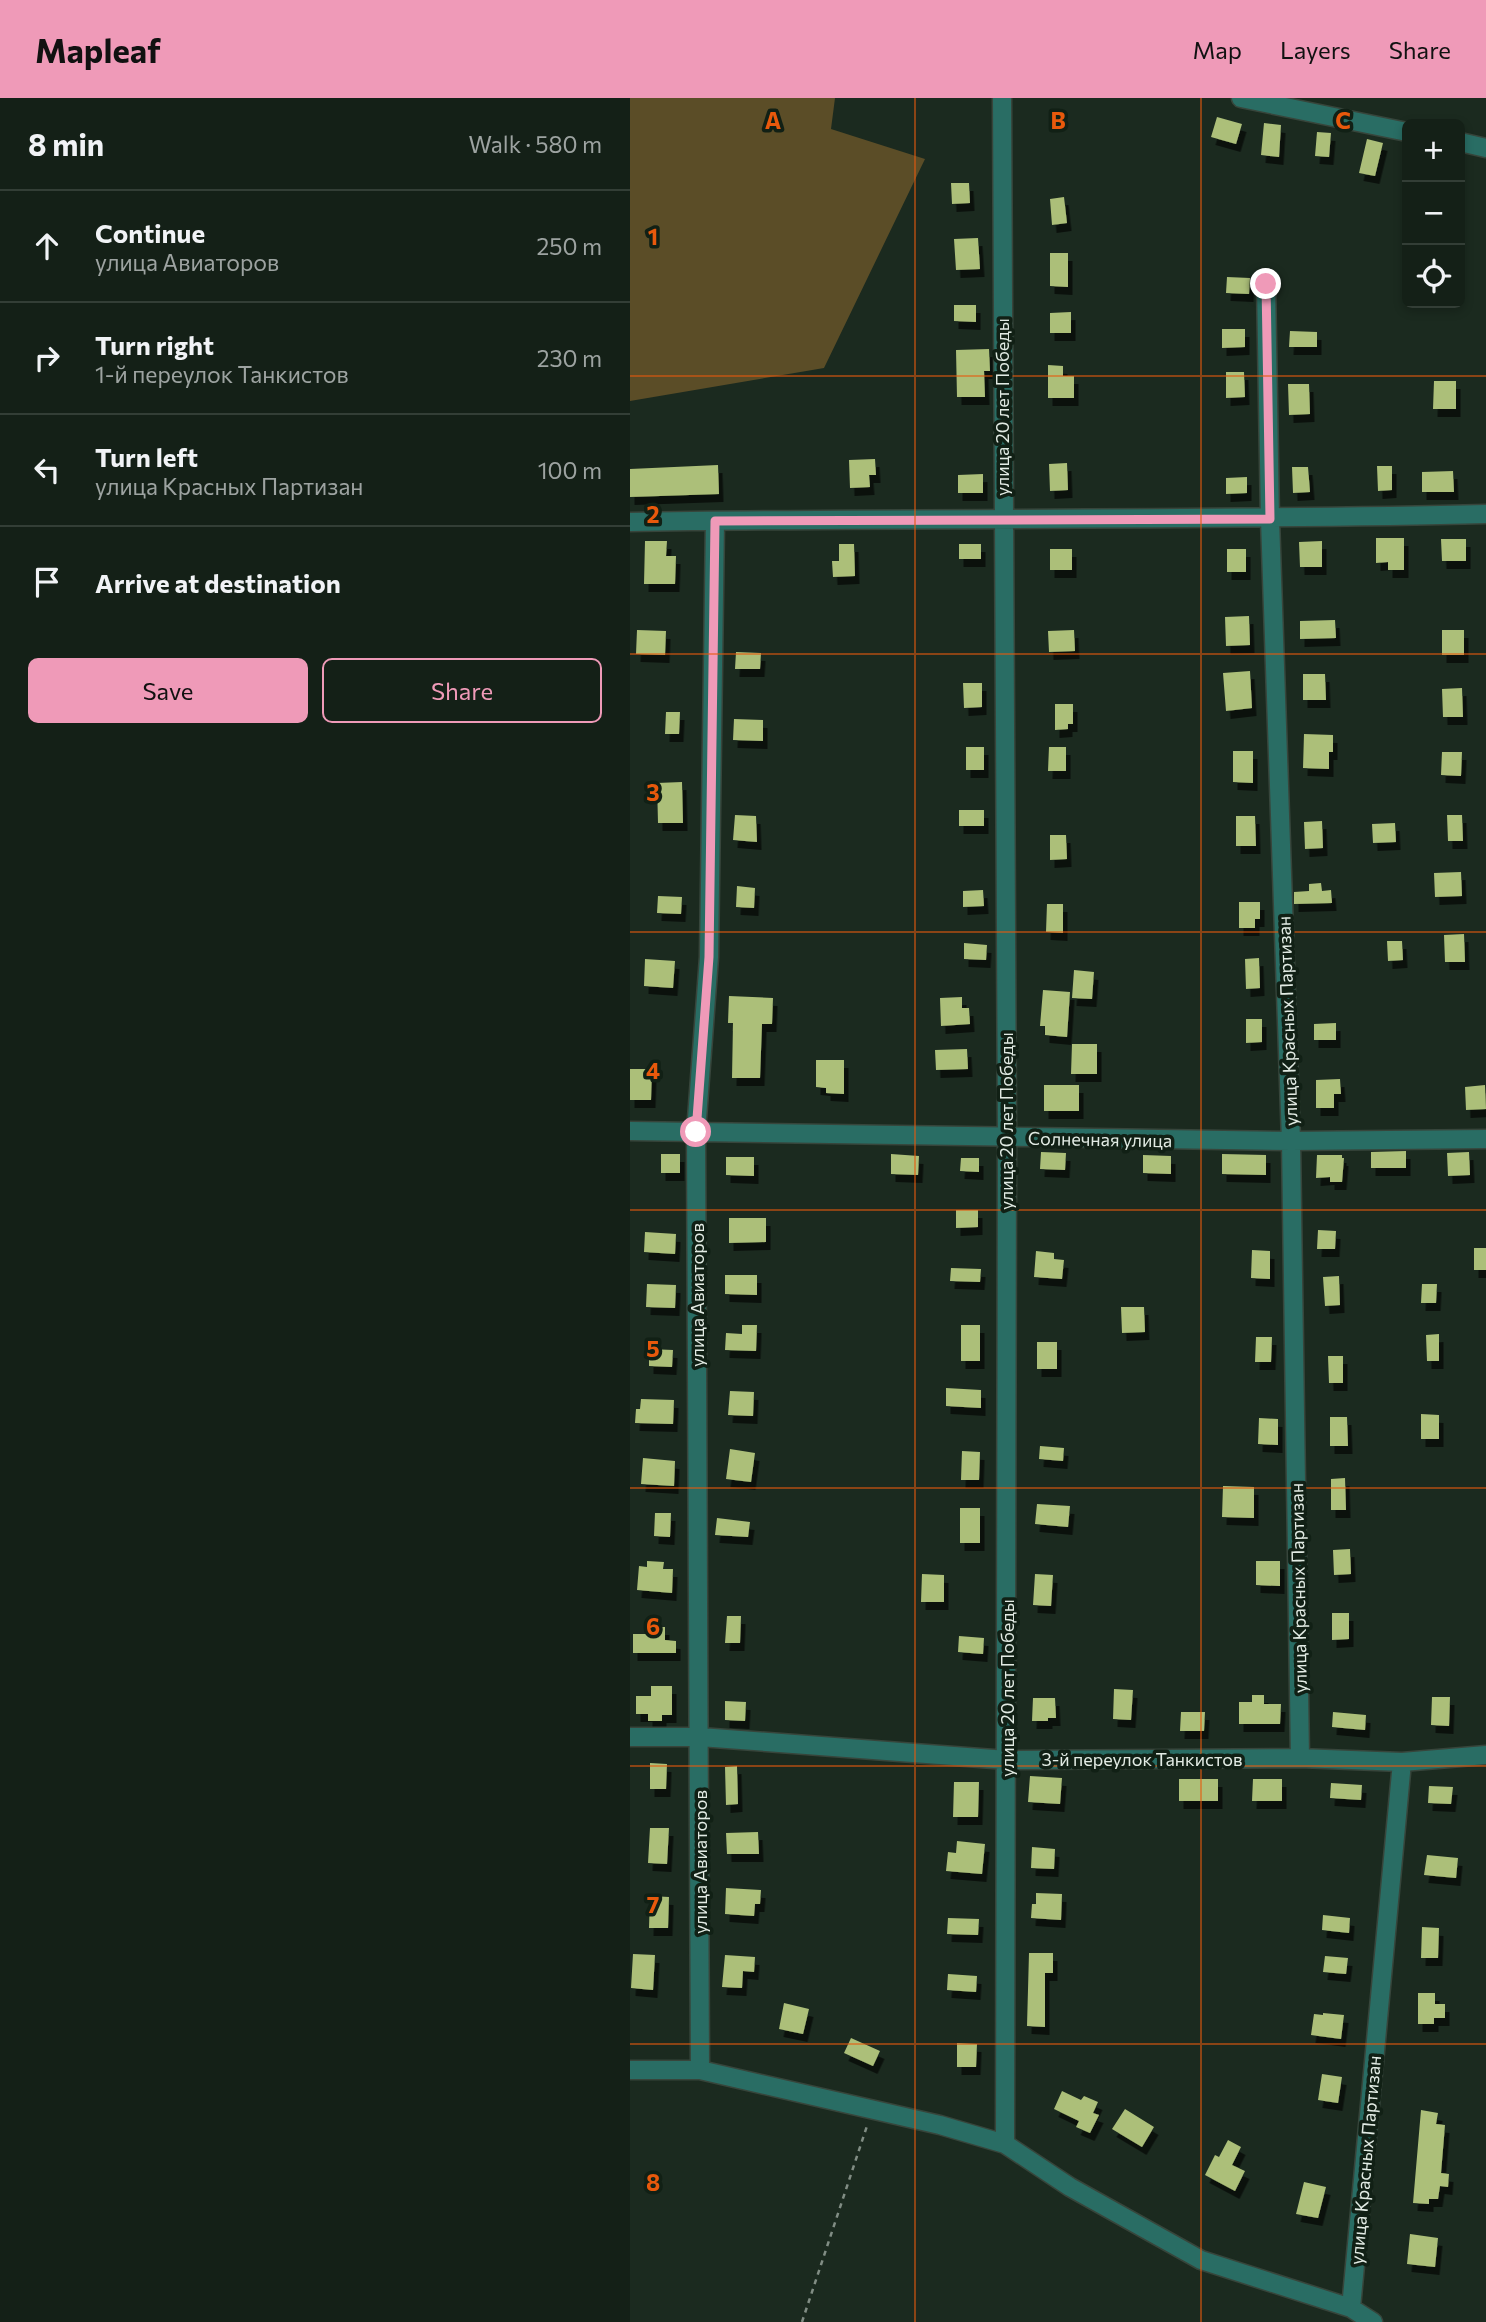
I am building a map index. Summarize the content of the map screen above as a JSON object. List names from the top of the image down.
{
  "streets": {
    "street": [
      "улица 20 лет Победы",
      "улица Красных Партизан",
      "Солнечная улица",
      "улица Авиаторов",
      "3-й переулок Танкистов"
    ]
  },
  "crossings": [
    ["улица 20 лет Победы", "Солнечная улица"],
    ["улица 20 лет Победы", "3-й переулок Танкистов"],
    ["улица Красных Партизан", "Солнечная улица"],
    ["улица Красных Партизан", "3-й переулок Танкистов"],
    ["Солнечная улица", "улица Авиаторов"],
    ["улица Авиаторов", "3-й переулок Танкистов"]
  ],
  "page": {
    "header": "Mapleaf",
    "nav": ["Map", "Layers", "Share"],
    "heading": ["8 min", "Walk · 580 m"],
    "map_buttons": ["+", "−"],
    "list": [
      ["Continue", "улица Авиаторов", "250 m"],
      ["Turn right", "1-й переулок Танкистов", "230 m"],
      ["Turn left", "улица Красных Партизан", "100 m"],
      "Arrive at destination"
    ],
    "buttons": ["Save", "Share"]
  },
  "grid": {
    "columns": ["A", "B", "C"],
    "rows": [
      "1",
      "2",
      "3",
      "4",
      "5",
      "6",
      "7",
      "8"
    ]
  }
}
